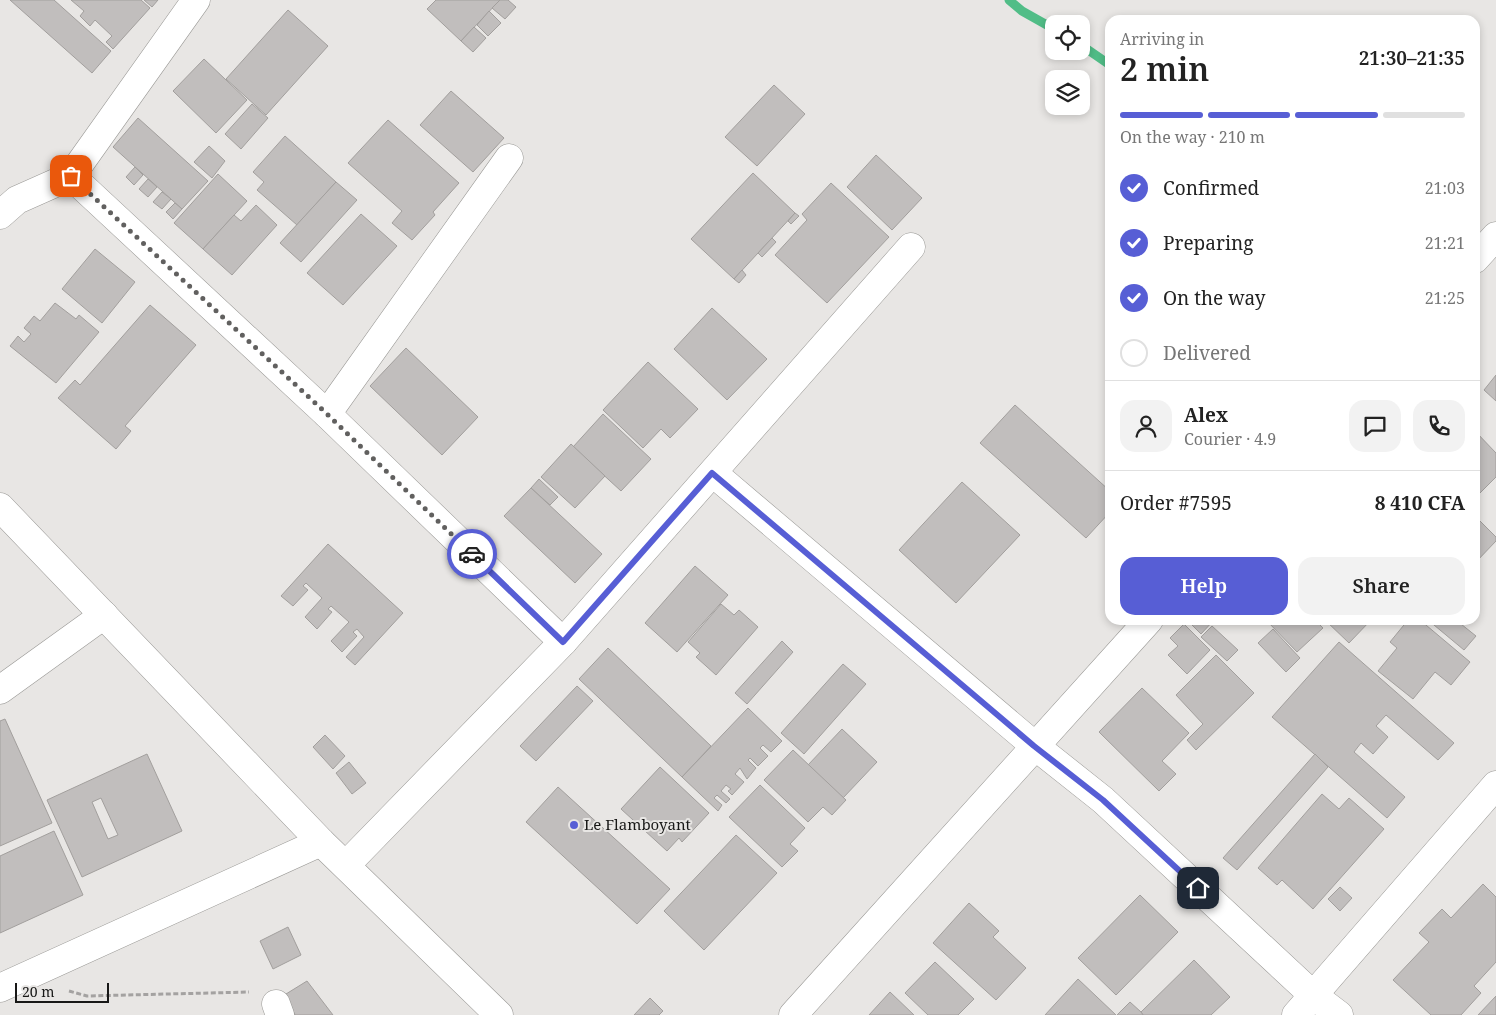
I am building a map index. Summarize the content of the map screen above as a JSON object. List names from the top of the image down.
{
  "places": ["Le Flamboyant"],
  "scale_bar": "20 m",
  "page": {
    "heading": ["2 min", "Arriving in", "21:30–21:35"],
    "panel": [
      "Alex",
      "Courier · 4.9",
      "Order #7595",
      "8 410 CFA"
    ],
    "bar": "On the way · 210 m",
    "list": [
      ["Confirmed", "21:03"],
      ["Preparing", "21:21"],
      ["On the way", "21:25"],
      "Delivered"
    ],
    "buttons": ["Help", "Share"],
    "scale": "20 m"
  }
}
